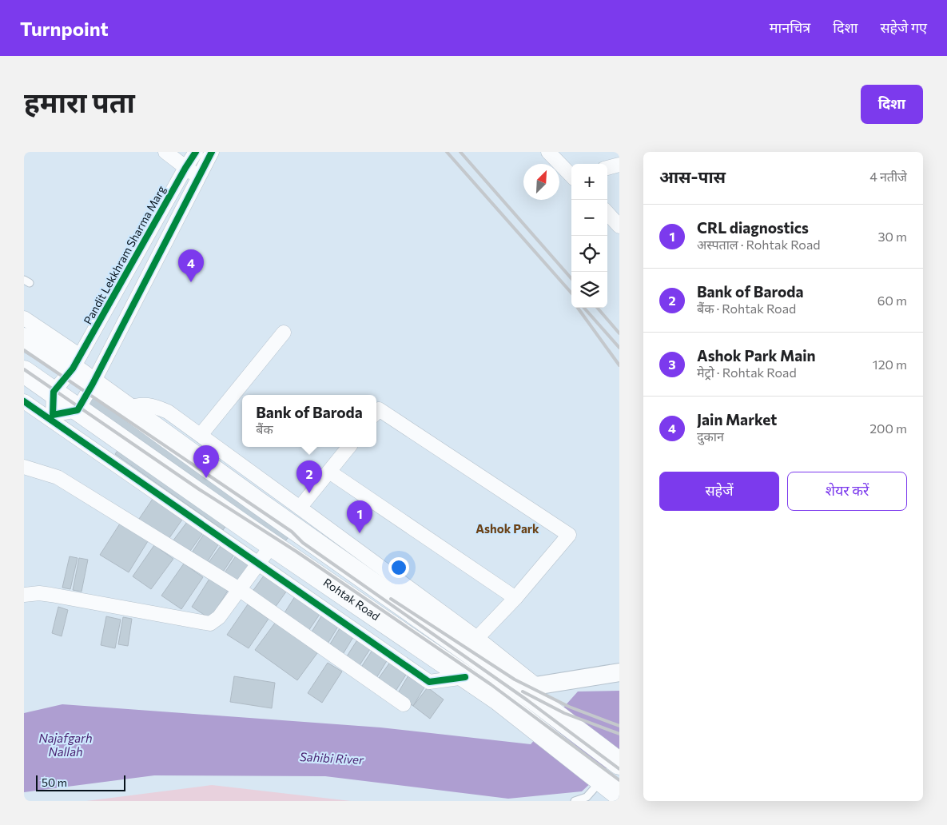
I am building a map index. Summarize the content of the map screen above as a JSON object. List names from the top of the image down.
{
  "streets": {
    "main road": ["Rohtak Road"],
    "street": ["Pandit Lekkhram Sharma Marg"]
  },
  "crossings": [
    ["Pandit Lekkhram Sharma Marg", "Rohtak Road"]
  ],
  "districts": ["Ashok Park"],
  "water": ["Najafgarh Nallah", "Sahibi River"],
  "scale_bar": "50 m",
  "north": "top right",
  "page": {
    "header": "Turnpoint",
    "nav": ["मानचित्र", "दिशा", "सहेजे गए"],
    "title": "हमारा पता",
    "buttons": [
      "दिशा",
      ["सहेजें", "शेयर करें"]
    ],
    "heading": ["आस-पास", "4 नतीजे"],
    "map_buttons": ["+", "−"],
    "list": [
      {
        "mark": "1",
        "name": "CRL diagnostics",
        "note": "अस्पताल · Rohtak Road",
        "value": "30 m"
      },
      {
        "mark": "2",
        "name": "Bank of Baroda",
        "note": "बैंक · Rohtak Road",
        "value": "60 m"
      },
      {
        "mark": "3",
        "name": "Ashok Park Main",
        "note": "मेट्रो · Rohtak Road",
        "value": "120 m"
      },
      {
        "mark": "4",
        "name": "Jain Market",
        "note": "दुकान",
        "value": "200 m"
      }
    ],
    "pins": [
      "4",
      "3",
      "2",
      "1"
    ],
    "popup": ["Bank of Baroda", "बैंक"],
    "scale": "50 m"
  }
}
